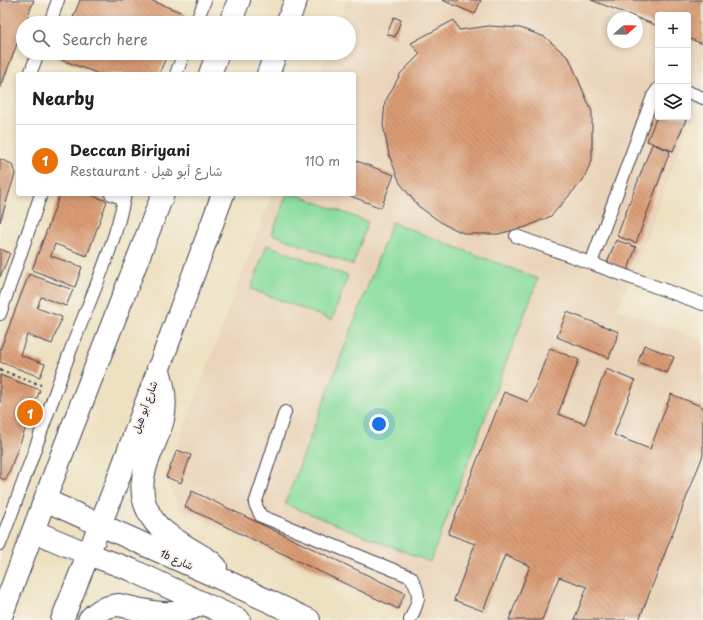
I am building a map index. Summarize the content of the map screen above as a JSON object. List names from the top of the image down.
{
  "streets": {
    "main road": ["شارع أبو هيل", "1b شارع"]
  },
  "crossings": [
    ["شارع أبو هيل", "1b شارع"]
  ],
  "north": "right",
  "page": {
    "map_buttons": ["+", "−"],
    "search": "Search here",
    "heading": "Nearby",
    "list": [
      {
        "mark": "1",
        "name": "Deccan Biriyani",
        "note": "Restaurant · شارع أبو هيل",
        "value": "110 m"
      }
    ],
    "pins": "1"
  }
}
